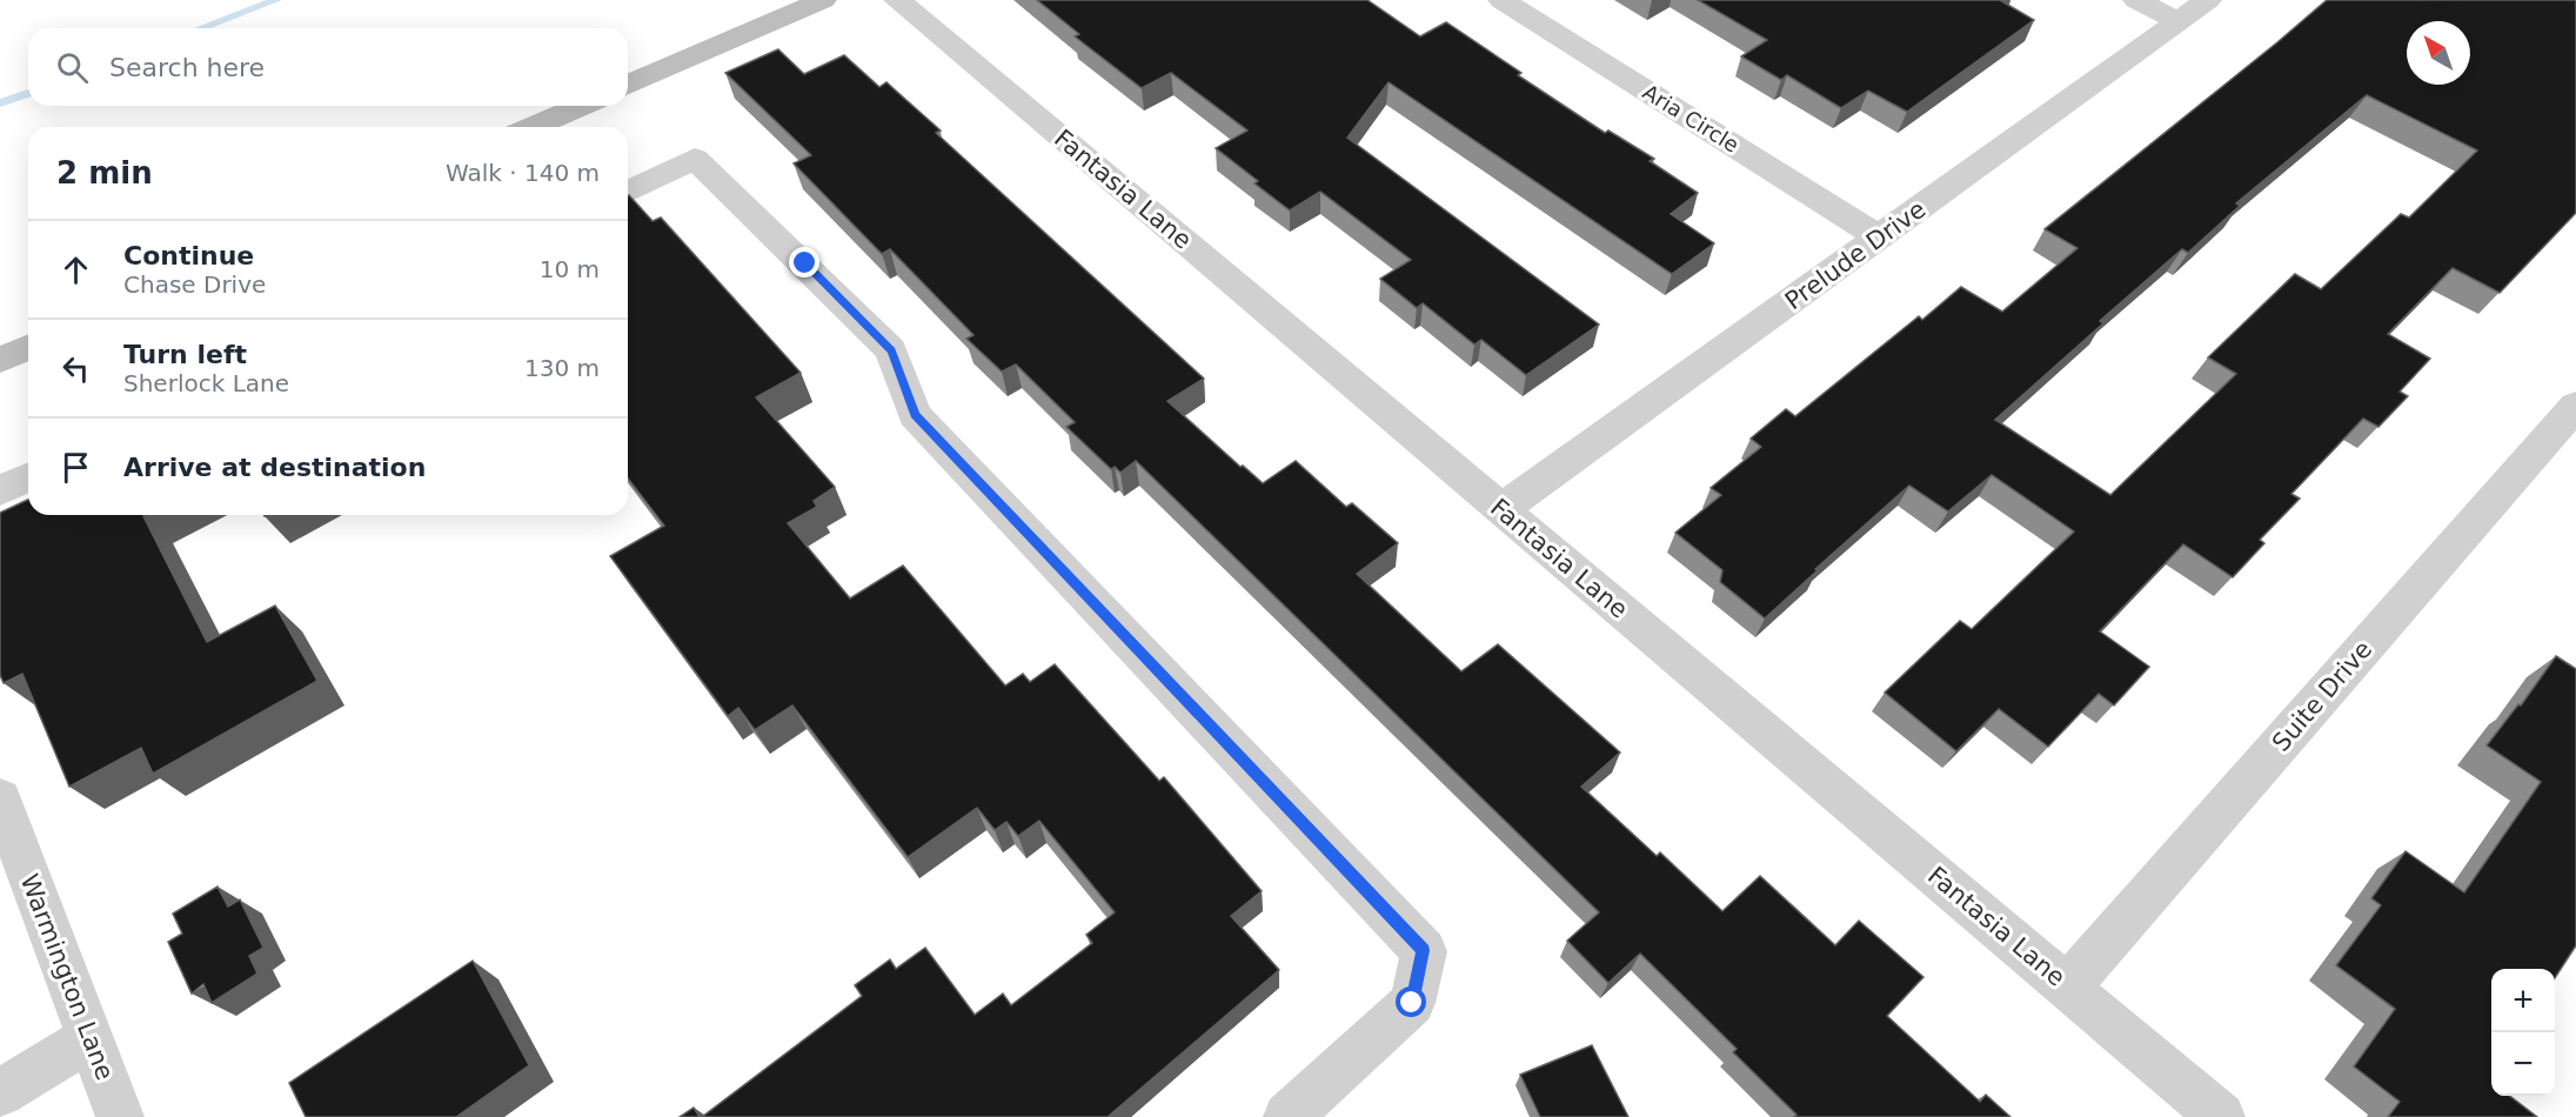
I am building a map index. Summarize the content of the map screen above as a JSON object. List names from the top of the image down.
{
  "streets": {
    "street": [
      "Aria Circle",
      "Fantasia Lane",
      "Prelude Drive",
      "Suite Drive",
      "Warmington Lane"
    ]
  },
  "crossings": [
    ["Aria Circle", "Prelude Drive"],
    ["Fantasia Lane", "Prelude Drive"],
    ["Fantasia Lane", "Suite Drive"]
  ],
  "north": "top left",
  "page": {
    "search": "Search here",
    "heading": ["2 min", "Walk · 140 m"],
    "list": [
      ["Continue", "Chase Drive", "10 m"],
      ["Turn left", "Sherlock Lane", "130 m"],
      "Arrive at destination"
    ],
    "map_buttons": ["+", "−"]
  }
}
